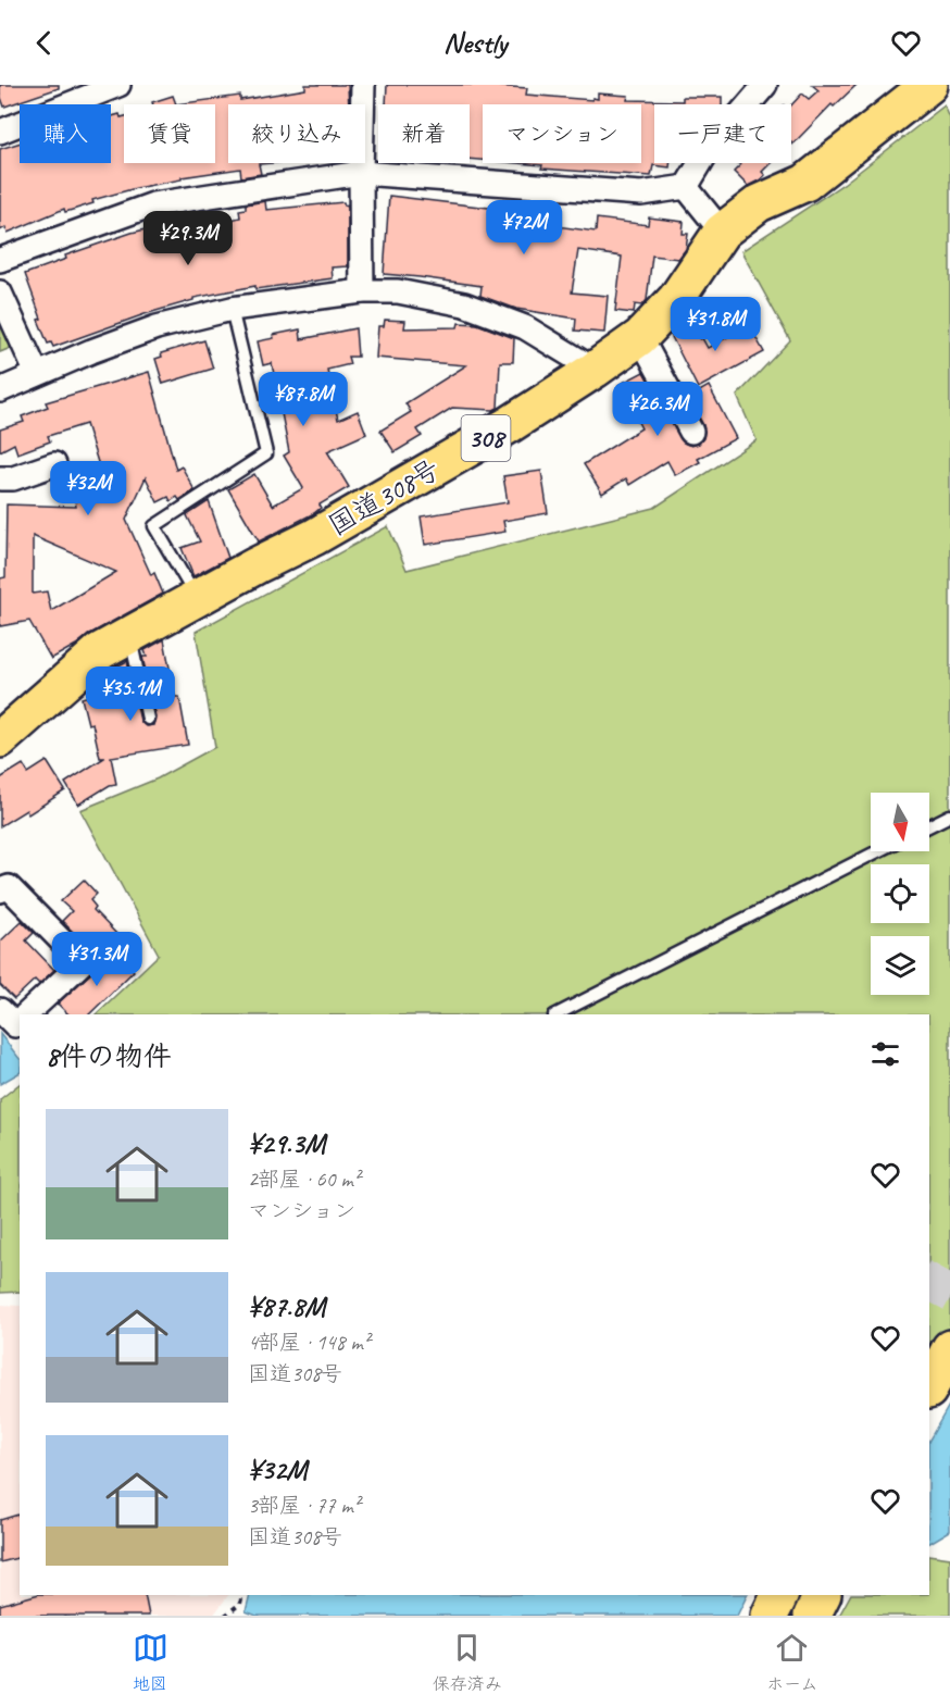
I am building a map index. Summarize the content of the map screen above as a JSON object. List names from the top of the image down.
{
  "streets": {
    "highway": ["308", "国道308号"]
  },
  "north": "bottom",
  "page": {
    "header": "Nestly",
    "chip": [
      "購入",
      "賃貸",
      "絞り込み",
      "新着",
      "マンション",
      "一戸建て"
    ],
    "price": [
      "¥72M",
      "¥29.3M",
      "¥31.8M",
      "¥87.8M",
      "¥26.3M",
      "¥32M",
      "¥35.1M",
      "¥31.3M"
    ],
    "heading": "8件の物件",
    "list": [
      {
        "name": "¥29.3M",
        "note": "2部屋 · 60 m² · マンション"
      },
      {
        "name": "¥87.8M",
        "note": "4部屋 · 148 m² · 国道308号"
      },
      {
        "name": "¥32M",
        "note": "3部屋 · 77 m² · 国道308号"
      }
    ],
    "tabs": ["地図", "保存済み", "ホーム"]
  }
}
